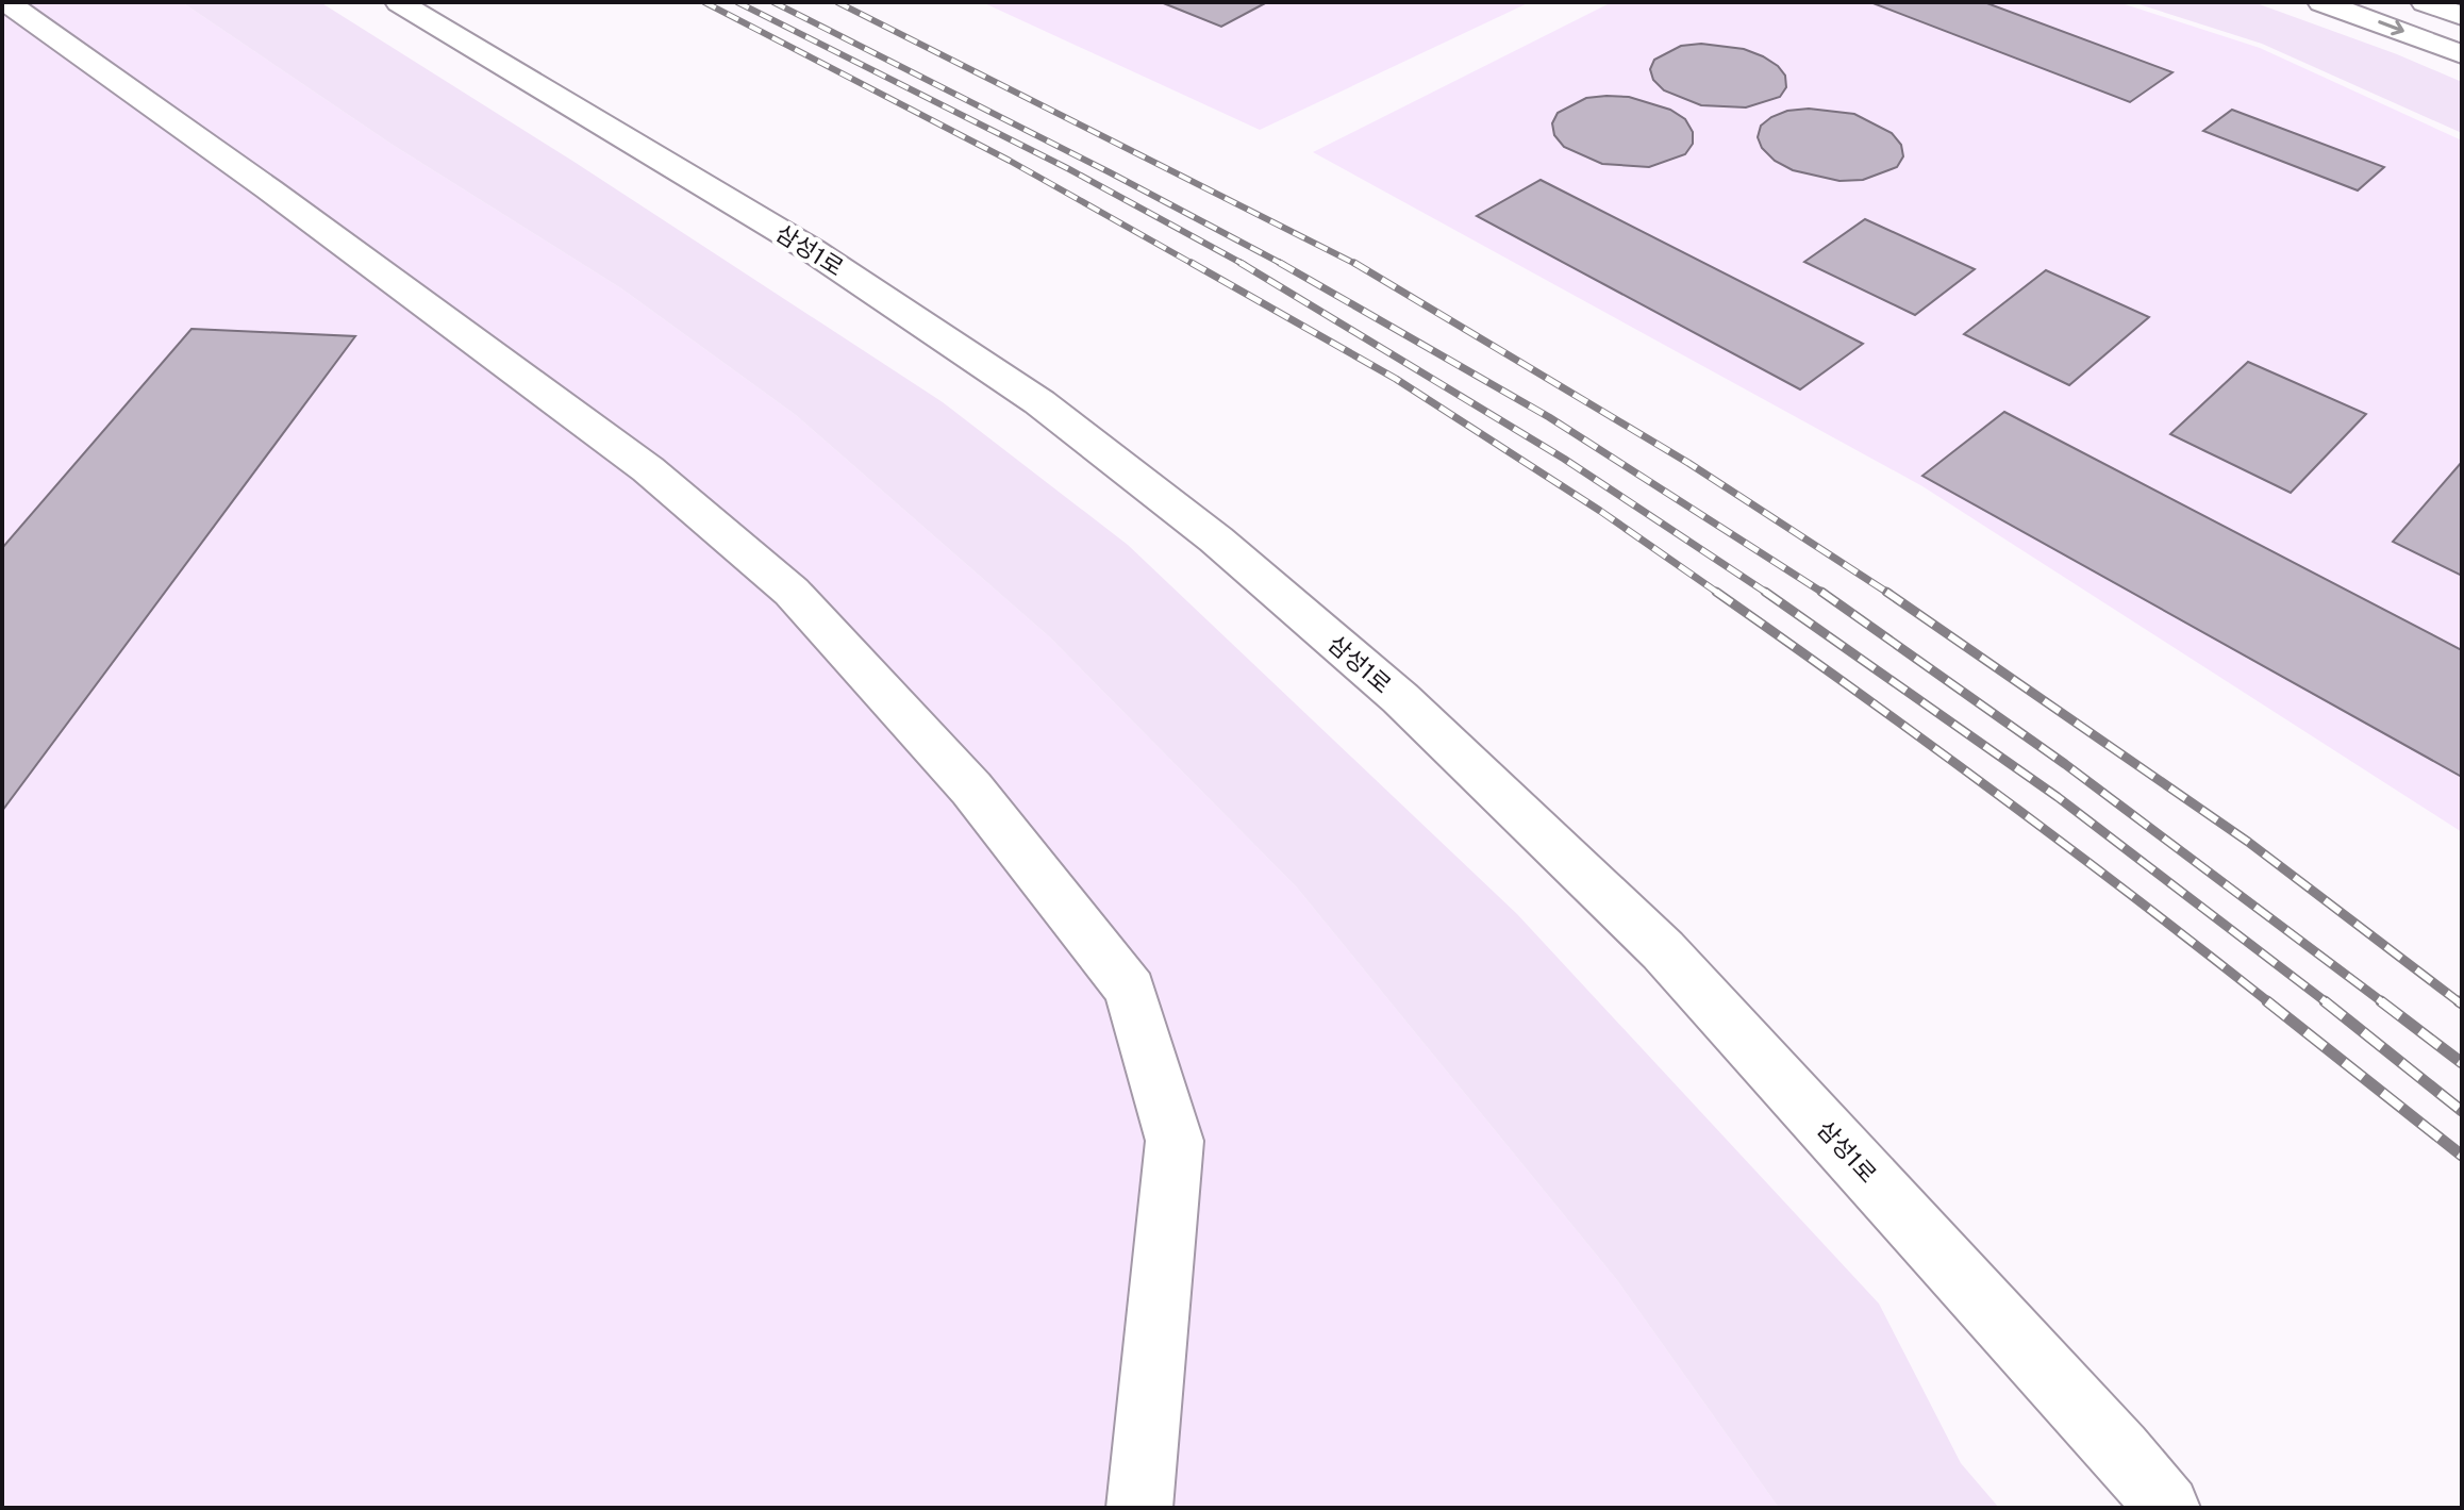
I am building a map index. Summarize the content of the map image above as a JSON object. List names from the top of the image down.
{
  "streets": {
    "street": ["삼성1로"]
  }
}
